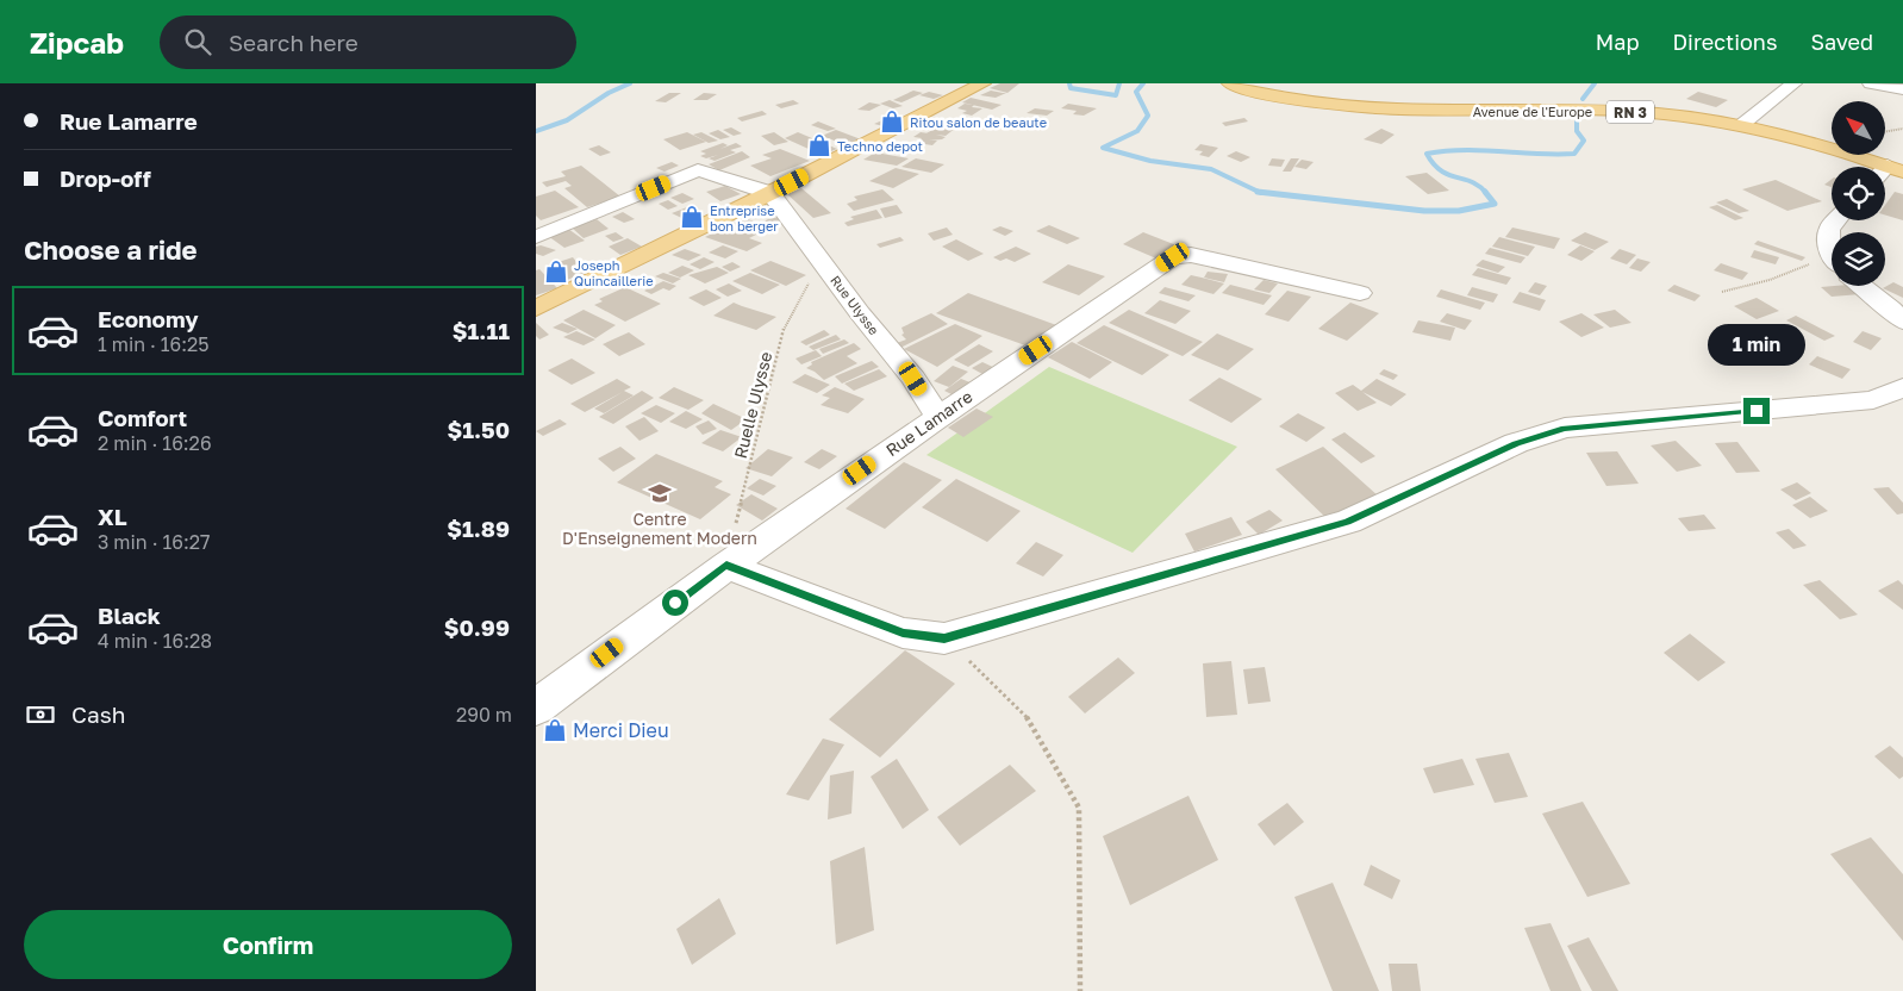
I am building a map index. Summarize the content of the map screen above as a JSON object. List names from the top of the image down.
{
  "streets": {
    "main road": ["Avenue de l'Europe", "RN 3"],
    "street": ["Rue Ulysse", "Rue Lamarre"],
    "path": ["Ruelle Ulysse"]
  },
  "crossings": [
    ["Rue Ulysse", "Ruelle Ulysse"],
    ["Rue Ulysse", "Rue Lamarre"],
    ["Ruelle Ulysse", "Rue Lamarre"]
  ],
  "places": {
    "shop": [
      "Ritou salon de beaute",
      "Techno depot",
      "Entreprise bon berger",
      "Joseph Quincaillerie",
      "Merci Dieu"
    ],
    "school or university": ["Centre D'Enseignement Modern"]
  },
  "north": "top left",
  "page": {
    "header": "Zipcab",
    "search": "Search here",
    "nav": ["Map", "Directions", "Saved"],
    "banner": ["Rue Lamarre", "Drop-off"],
    "heading": "Choose a ride",
    "list": [
      {
        "name": "Economy",
        "note": "1 min · 16:25",
        "value": "$1.11"
      },
      {
        "name": "Comfort",
        "note": "2 min · 16:26",
        "value": "$1.50"
      },
      {
        "name": "XL",
        "note": "3 min · 16:27",
        "value": "$1.89"
      },
      {
        "name": "Black",
        "note": "4 min · 16:28",
        "value": "$0.99"
      }
    ],
    "bubble": "1 min",
    "pay": ["Cash", "290 m"],
    "buttons": "Confirm"
  }
}
